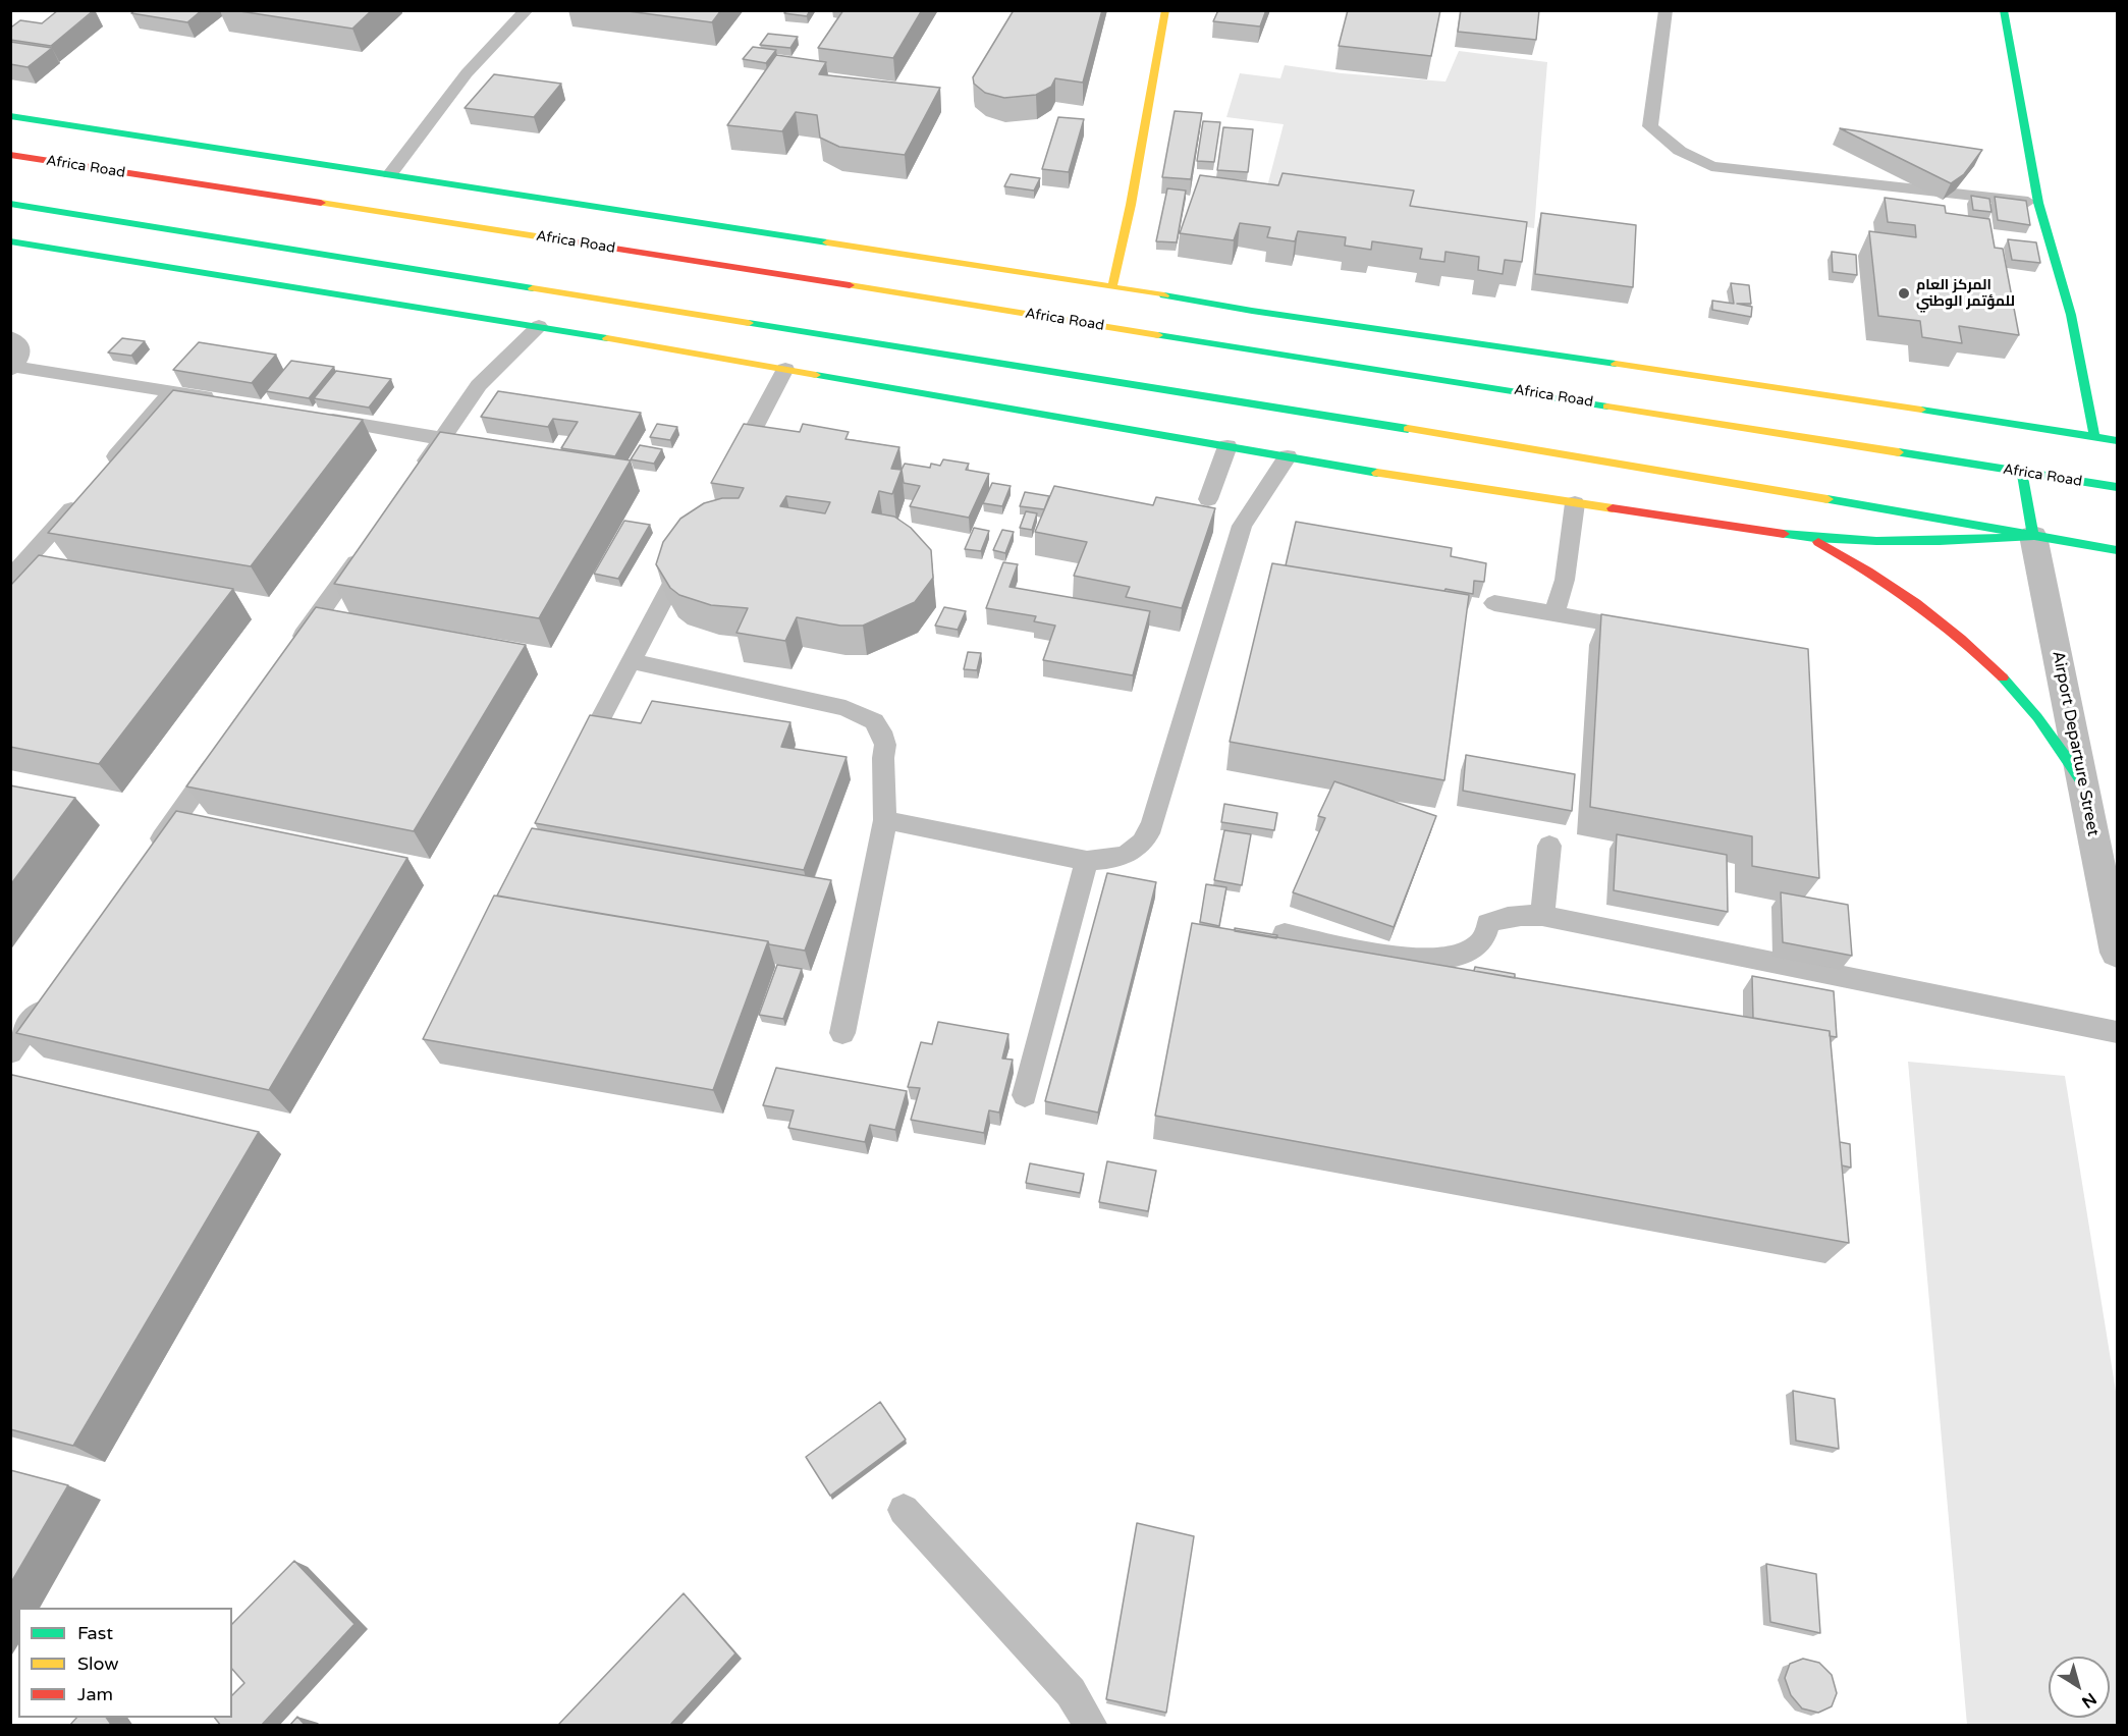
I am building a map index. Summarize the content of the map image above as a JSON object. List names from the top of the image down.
{
  "streets": {
    "main road": ["Africa Road"],
    "street": ["Airport Departure Street"]
  },
  "places": ["المركز العام للمؤتمر الوطني"],
  "legend": ["Fast", "Slow", "Jam"],
  "north": "bottom right"
}
